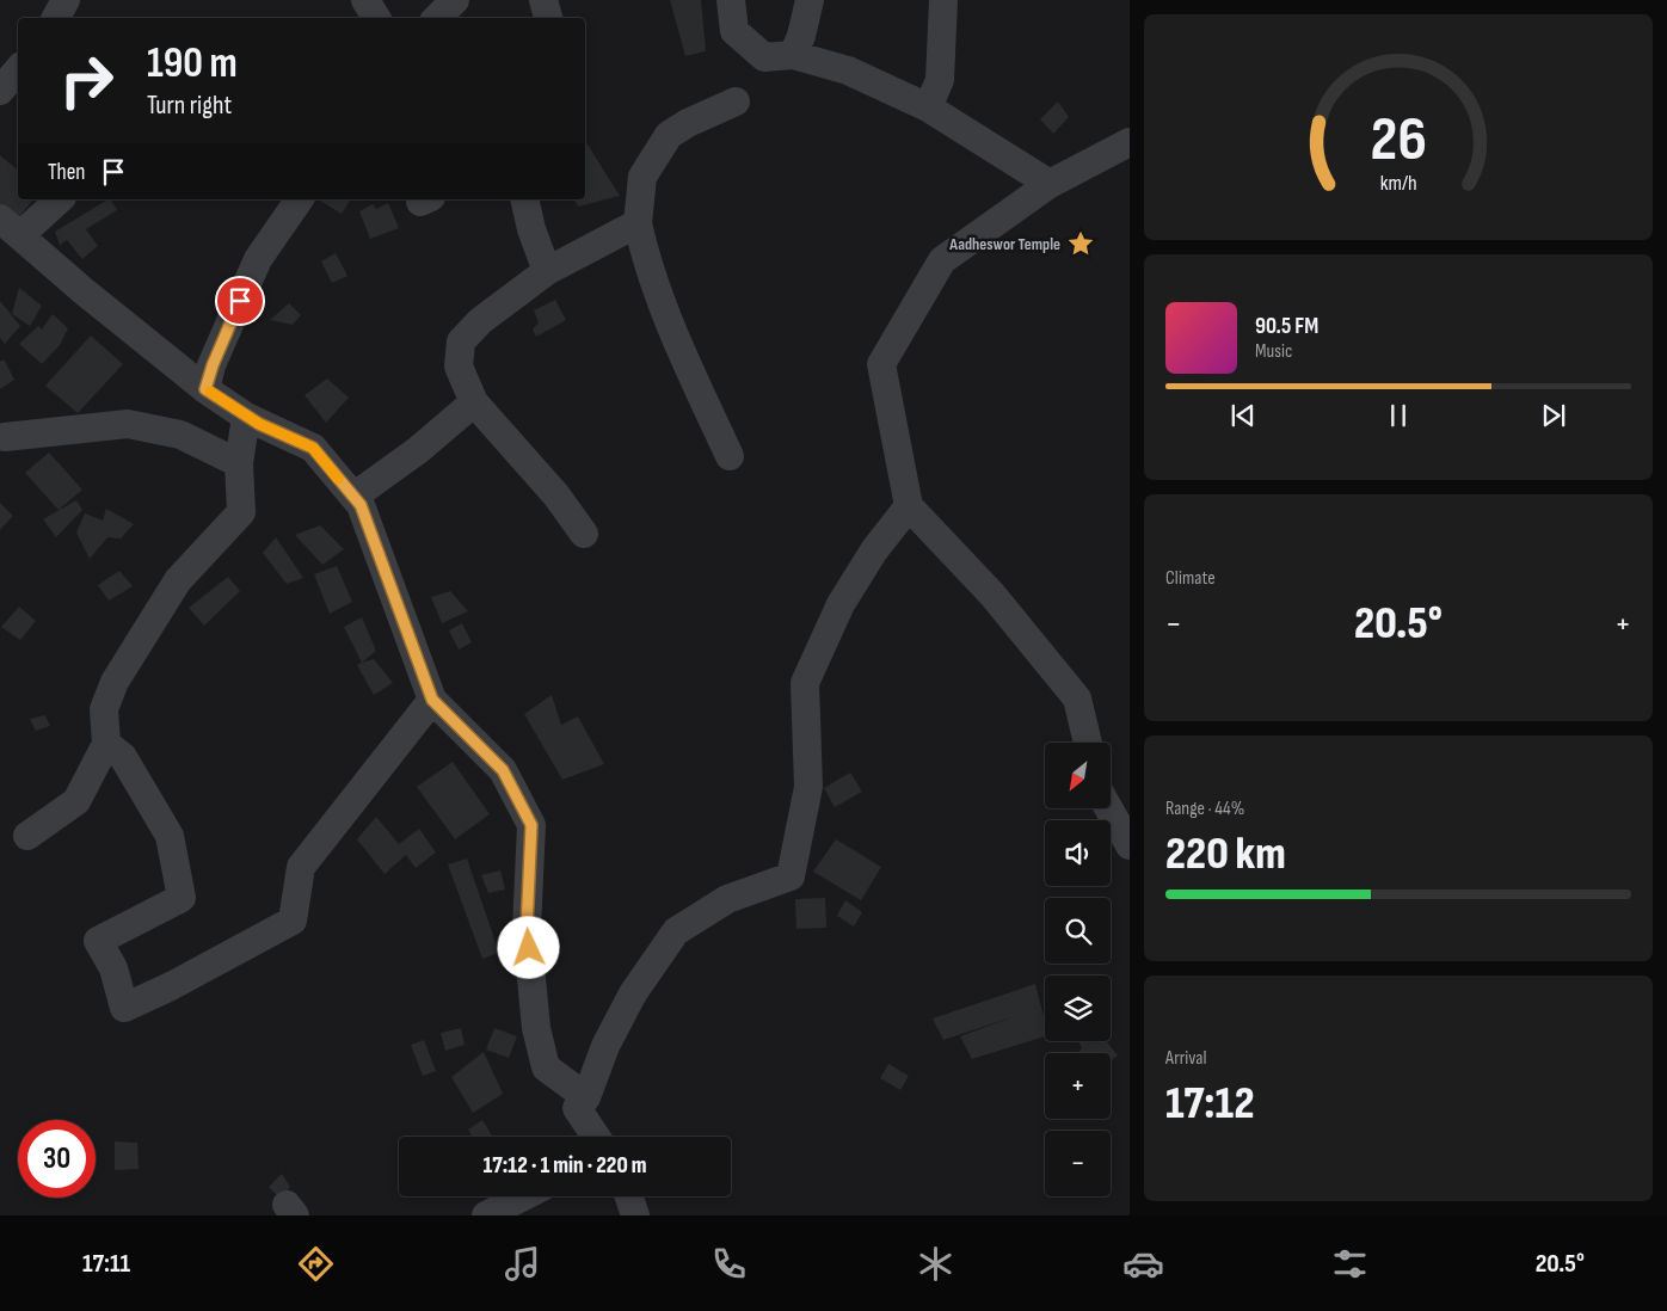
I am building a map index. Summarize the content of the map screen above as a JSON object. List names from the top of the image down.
{
  "places": {
    "place": ["Aadheswor Temple"]
  },
  "north": "bottom left",
  "page": {
    "turn": ["190 m", "Turn right"],
    "then": "Then",
    "song": ["90.5 FM", "Music"],
    "tile": [
      "Climate",
      ["Range · 44%", "220 km"],
      ["Arrival", "17:12"]
    ],
    "heat": ["−", "20.5°", "+"],
    "map_buttons": ["+", "−"],
    "limit": "30",
    "trip": "17:12 · 1 min · 220 m",
    "tabs": ["17:11", "20.5°"],
    "gauge": ["26", "km/h"]
  }
}
